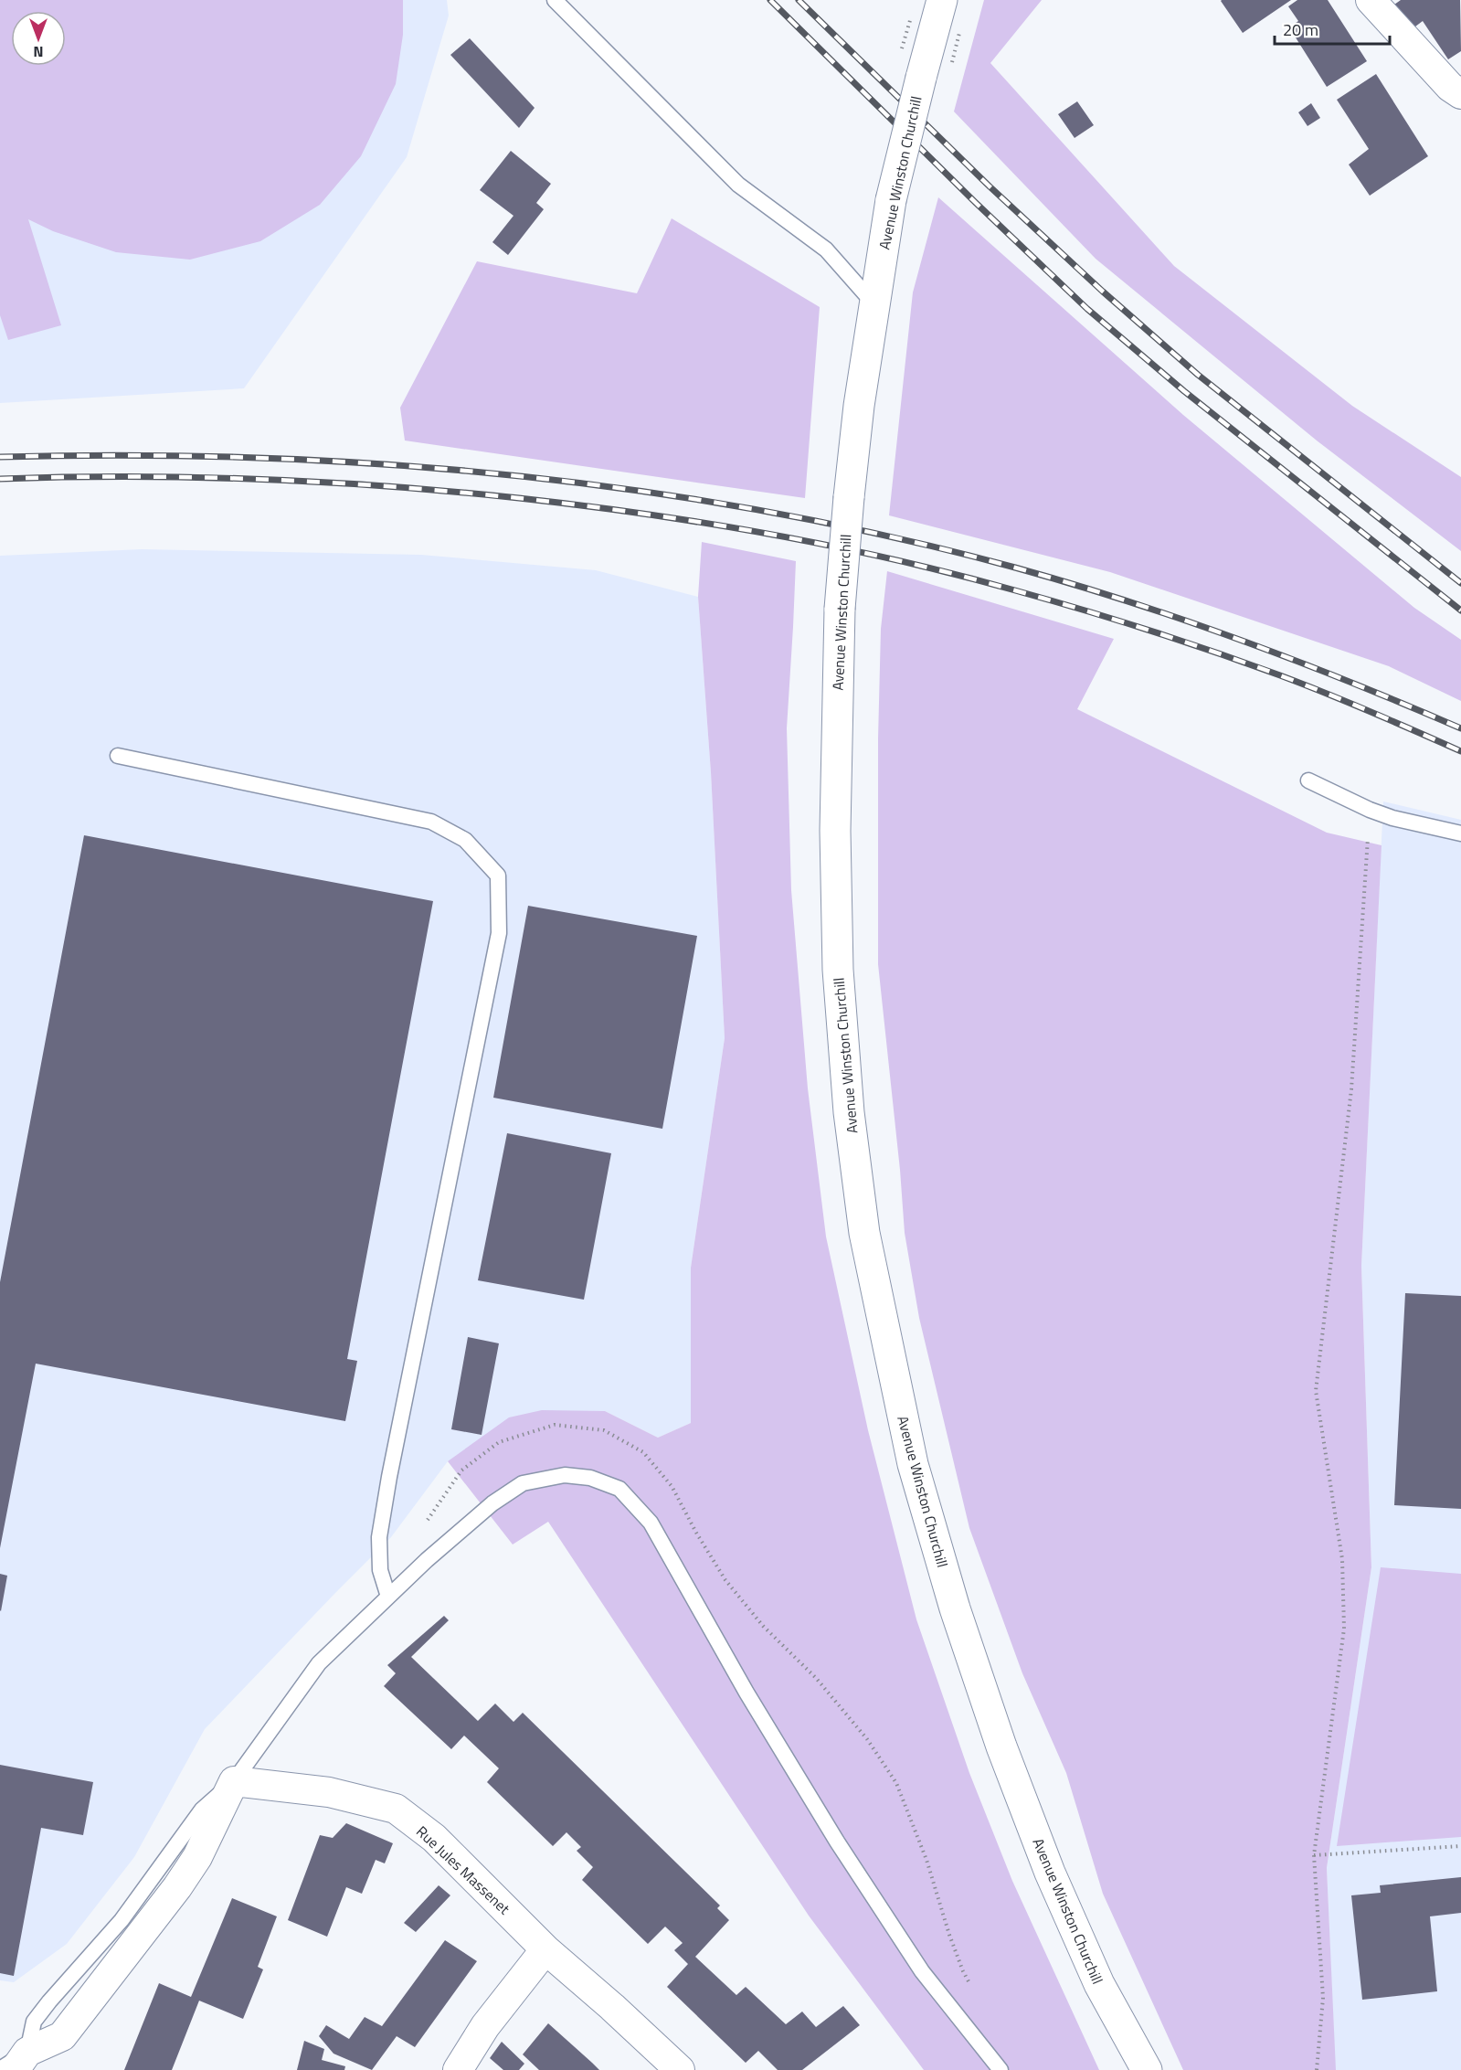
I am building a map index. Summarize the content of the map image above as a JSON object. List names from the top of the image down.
{
  "streets": {
    "main road": ["Avenue Winston Churchill"],
    "street": ["Rue Jules Massenet"]
  },
  "scale_bar": "20 m",
  "north": "bottom"
}
